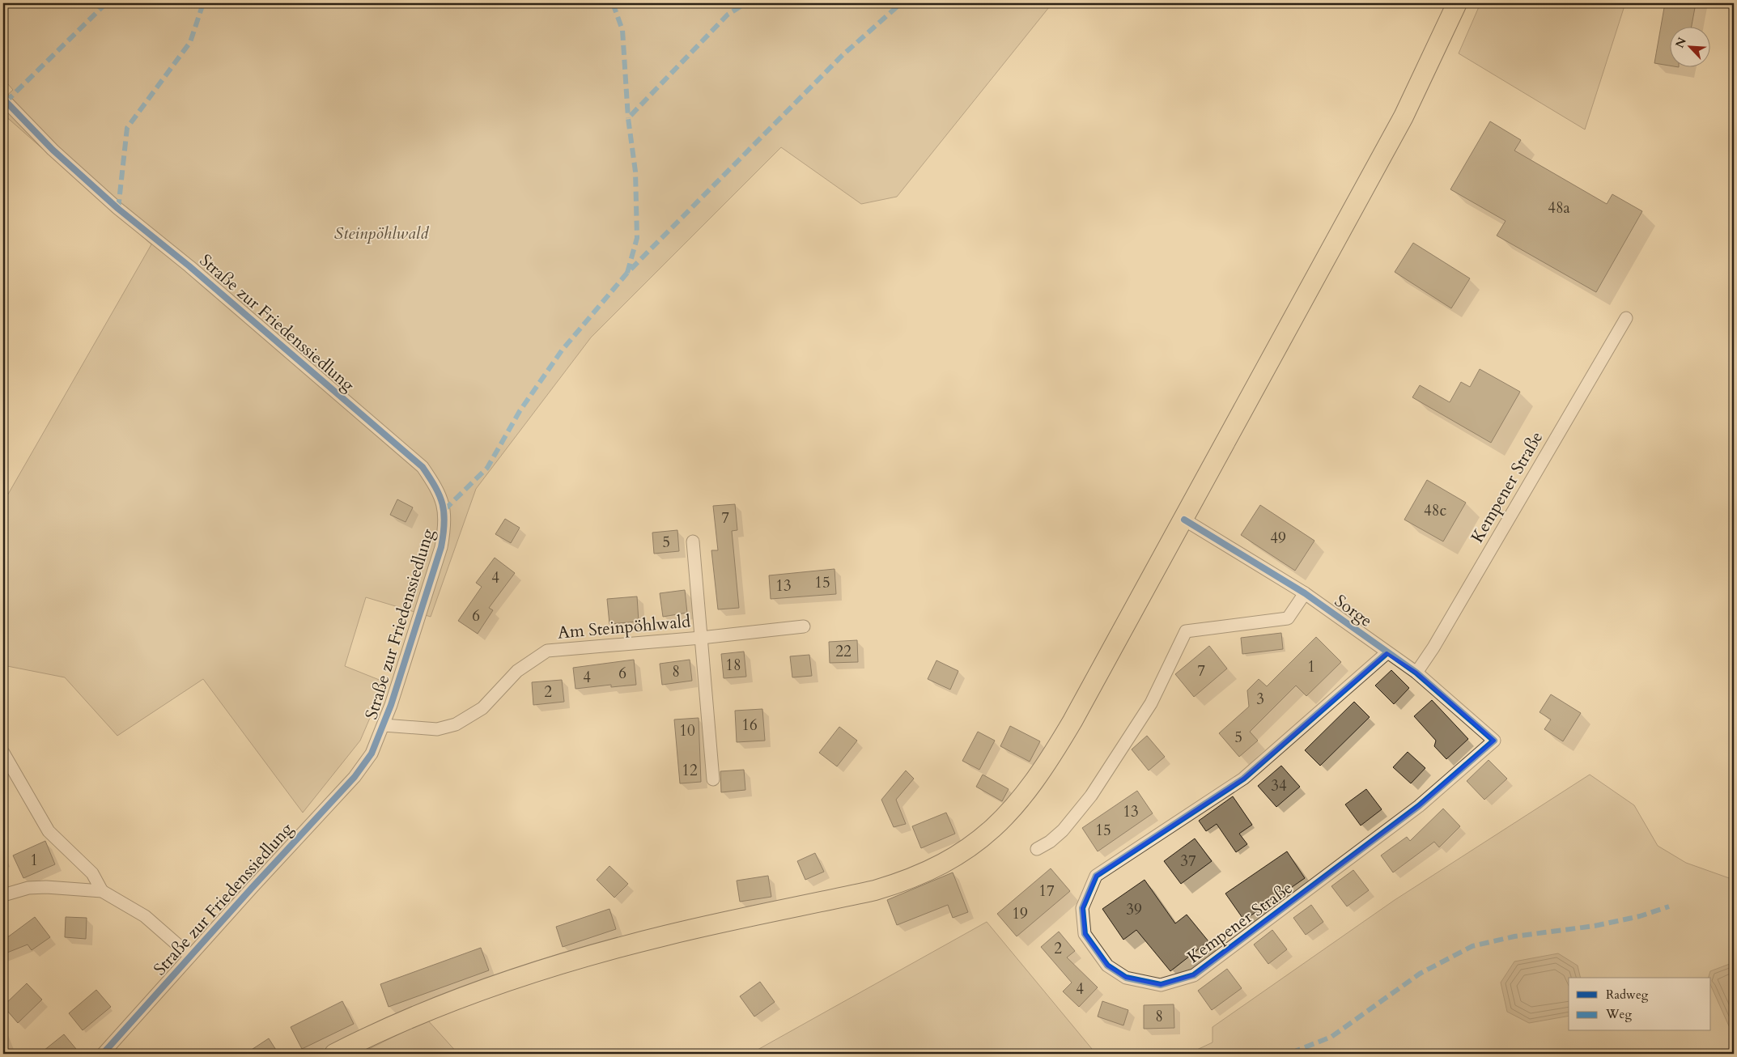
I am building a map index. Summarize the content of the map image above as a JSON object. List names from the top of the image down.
{
  "streets": {
    "street": [
      "Straße zur Friedenssiedlung",
      "Kempener Straße",
      "Sorge",
      "Am Steinpöhlwald"
    ]
  },
  "crossings": [
    ["Straße zur Friedenssiedlung", "Am Steinpöhlwald"],
    ["Kempener Straße", "Sorge"]
  ],
  "parks": ["Steinpöhlwald"],
  "house_numbers": [
    "48a",
    "48c",
    "7",
    "49",
    "5",
    "4",
    "15",
    "13",
    "6",
    "22",
    "18",
    "1",
    "7",
    "8",
    "6",
    "4",
    "2",
    "3",
    "16",
    "10",
    "5",
    "12",
    "34",
    "13",
    "15",
    "1",
    "37",
    "17",
    "39",
    "19",
    "2",
    "4",
    "8"
  ],
  "legend": ["Radweg", "Weg"],
  "north": "top left"
}
